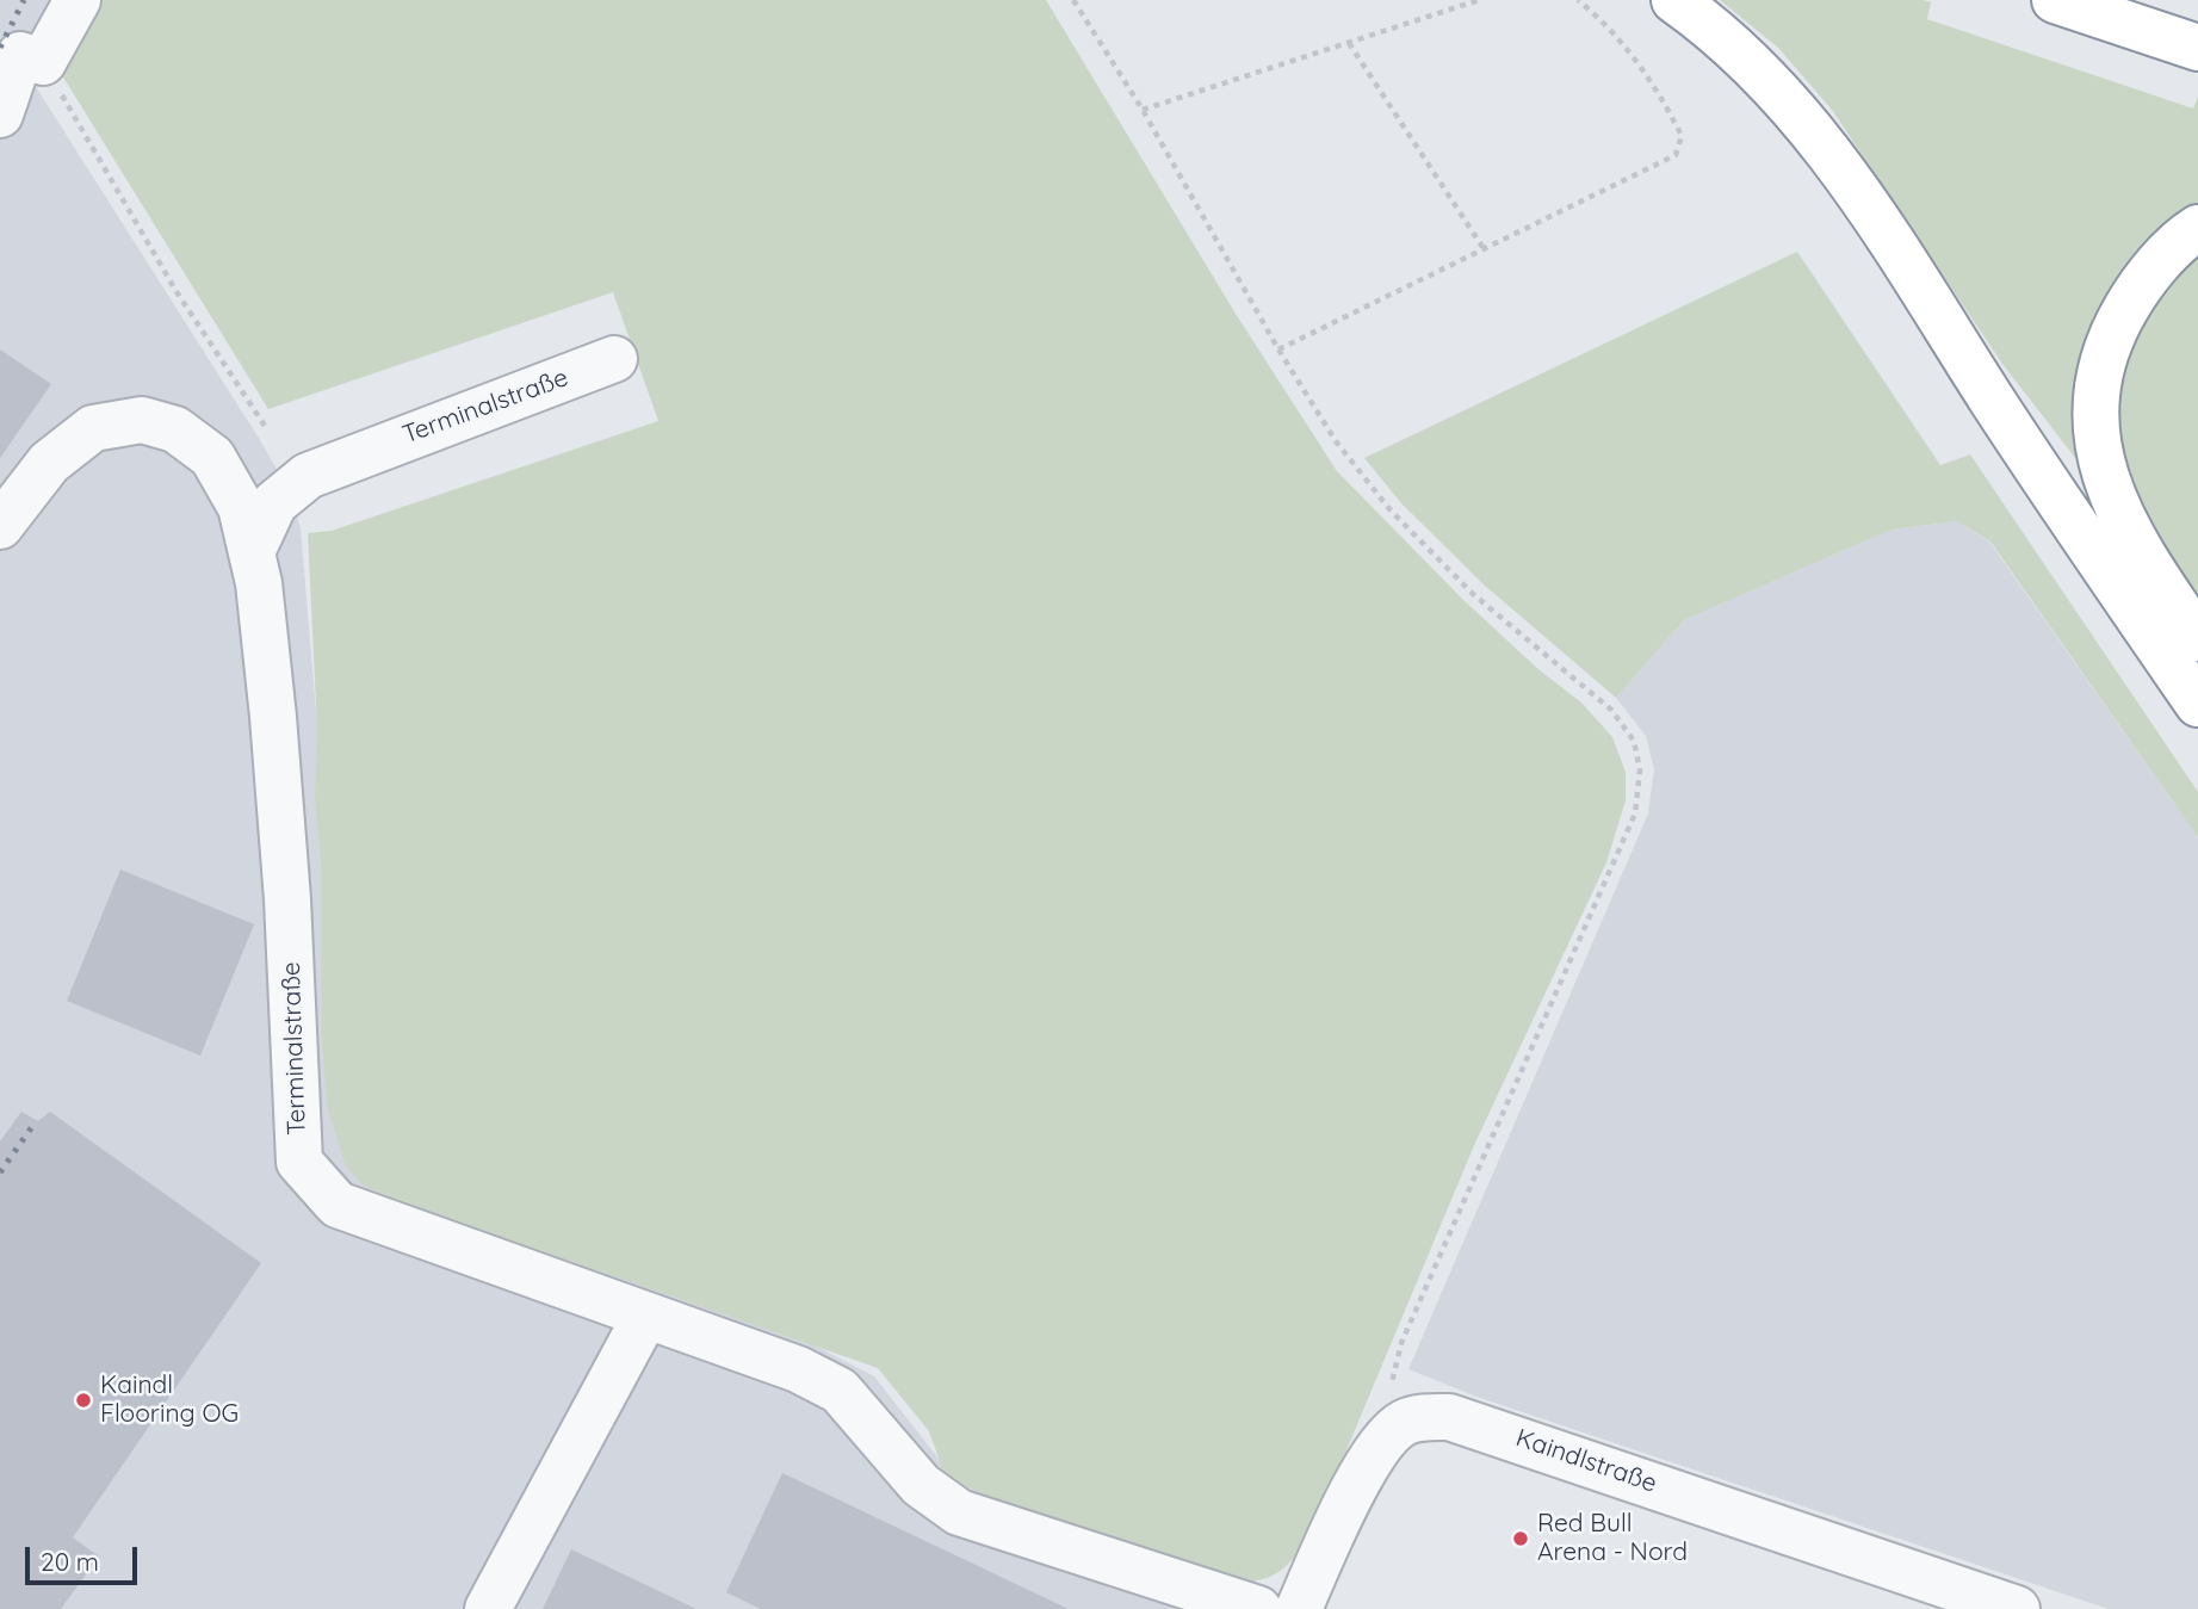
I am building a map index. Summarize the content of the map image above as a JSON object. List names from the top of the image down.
{
  "streets": {
    "street": ["Terminalstraße", "Kaindlstraße"]
  },
  "places": ["Kaindl Flooring OG", "Red Bull Arena - Nord"],
  "scale_bar": "20 m"
}
